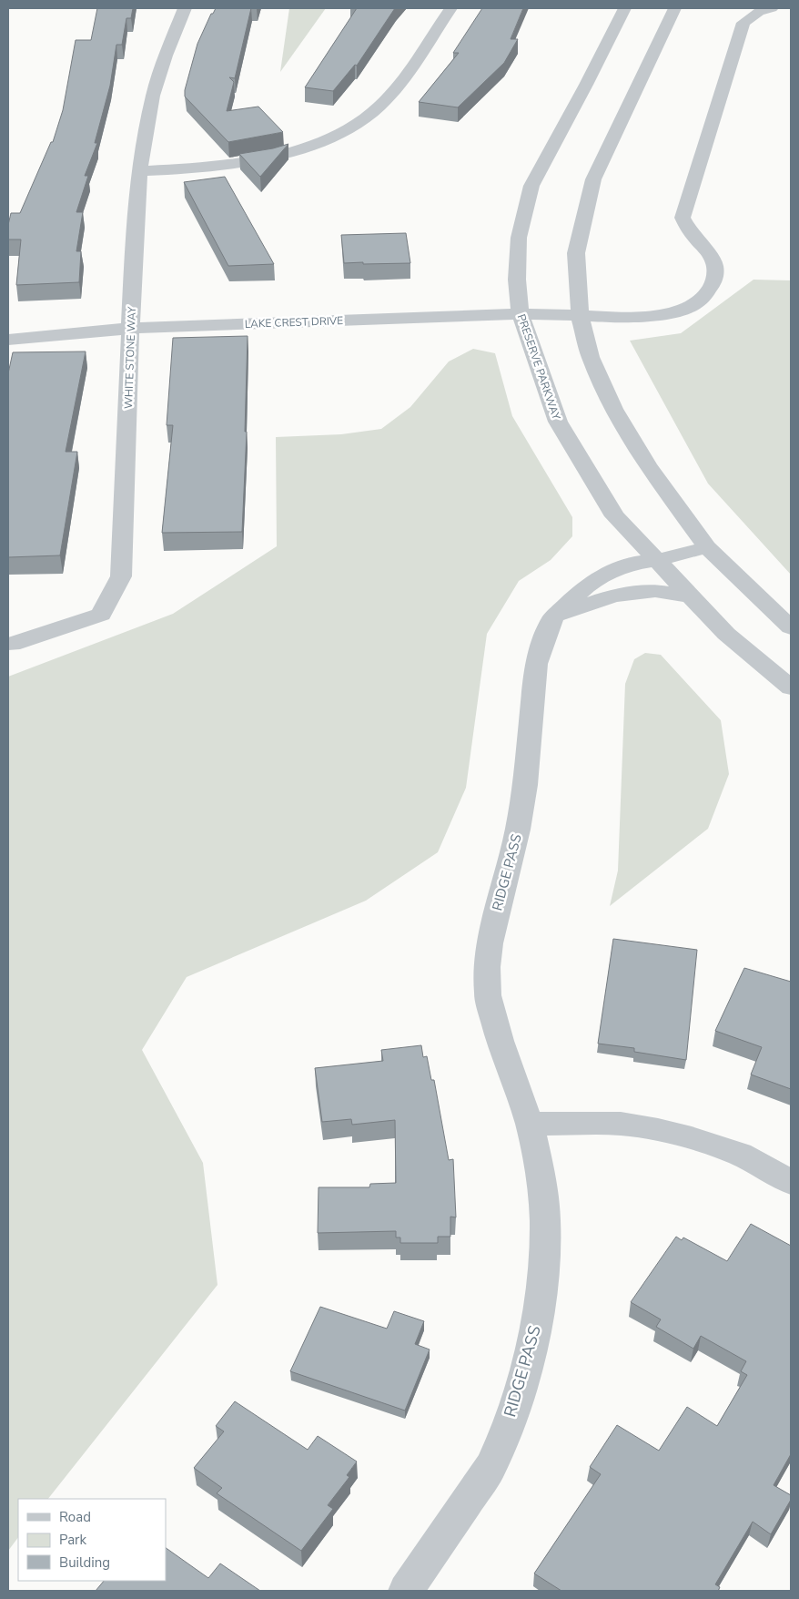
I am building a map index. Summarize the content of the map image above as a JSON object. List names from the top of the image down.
{
  "streets": {
    "street": [
      "LAKE CREST DRIVE",
      "WHITE STONE WAY",
      "PRESERVE PARKWAY",
      "RIDGE PASS"
    ]
  },
  "crossings": [
    ["LAKE CREST DRIVE", "WHITE STONE WAY"],
    ["LAKE CREST DRIVE", "PRESERVE PARKWAY"],
    ["PRESERVE PARKWAY", "RIDGE PASS"]
  ],
  "legend": ["Road", "Park", "Building"]
}
